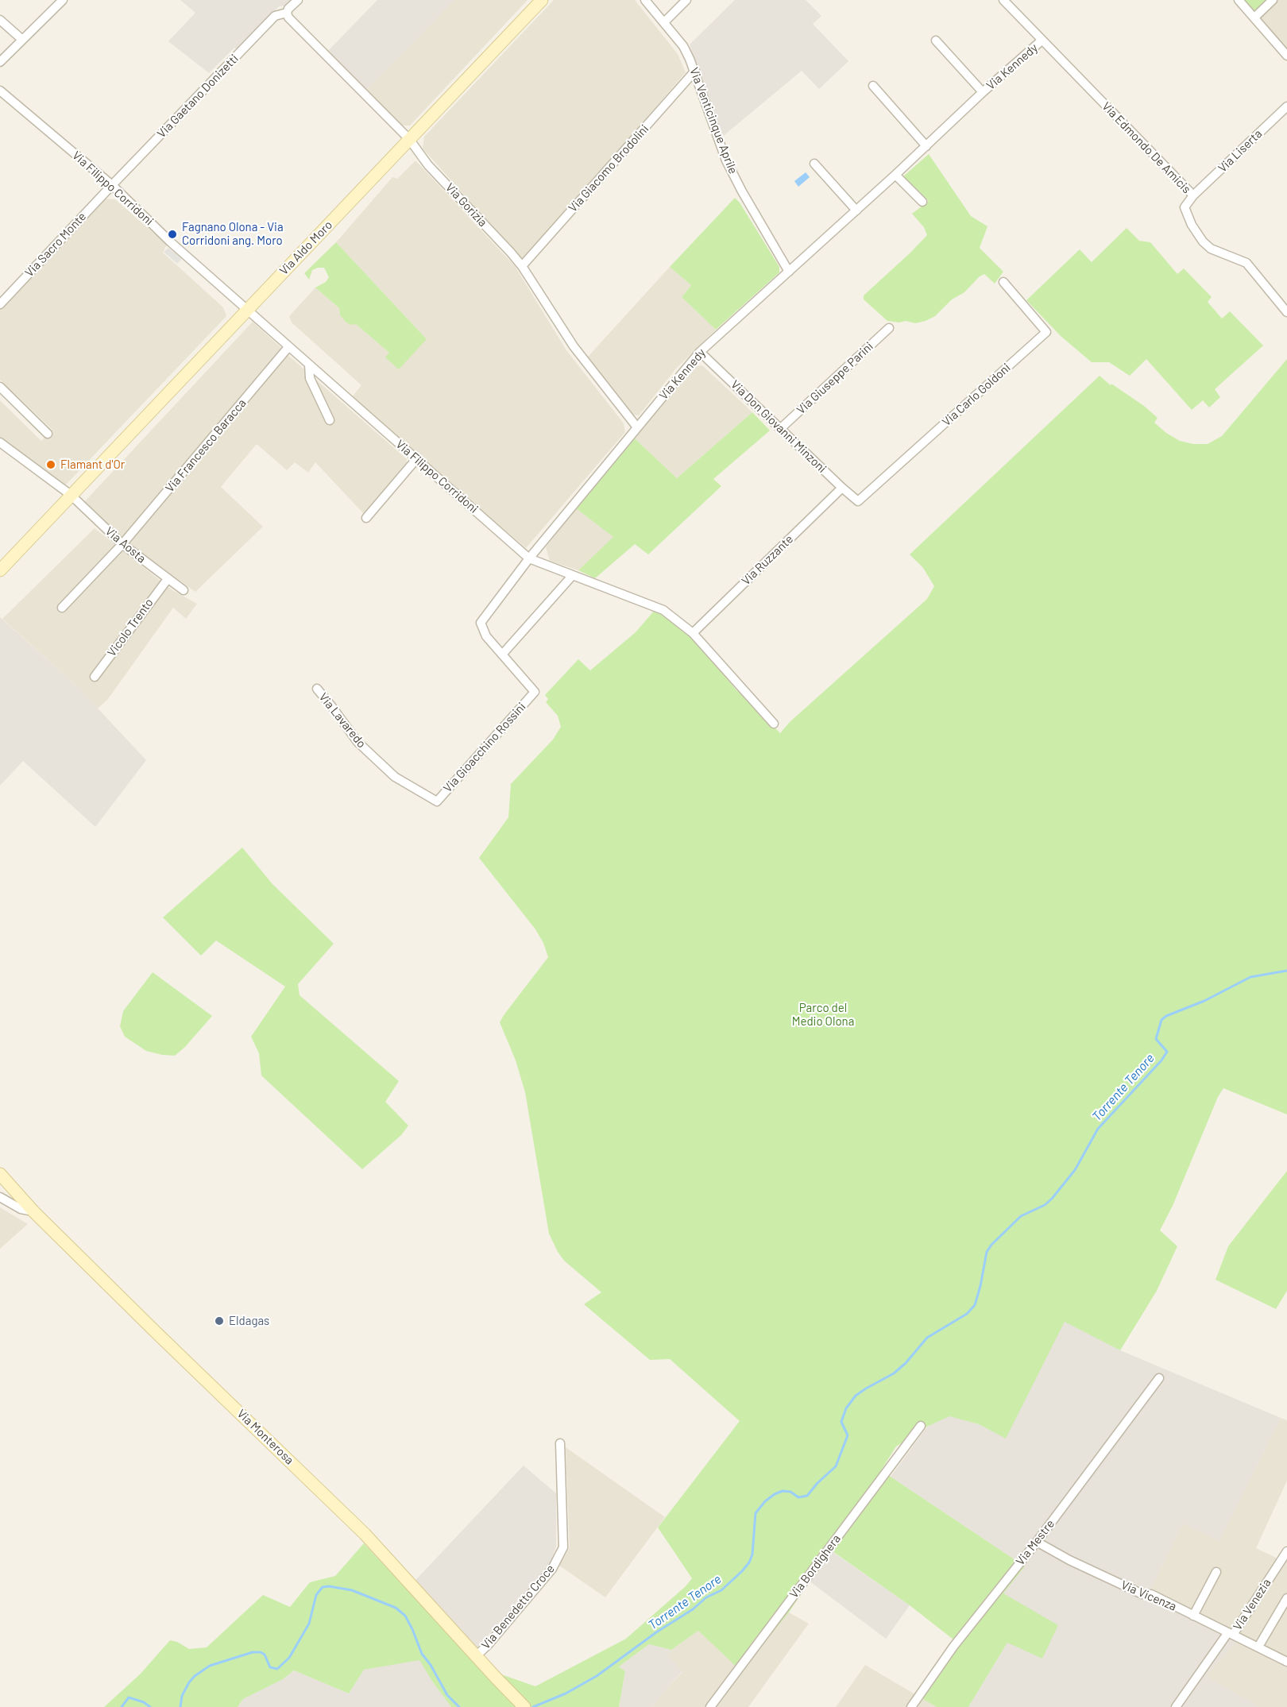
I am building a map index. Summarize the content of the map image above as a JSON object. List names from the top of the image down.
{
  "streets": {
    "main road": ["Via Aldo Moro", "Via Monterosa"],
    "street": [
      "Via Kennedy",
      "Via Gaetano Donizetti",
      "Via Venticinque Aprile",
      "Via Edmondo De Amicis",
      "Via Liserta",
      "Via Giacomo Brodolini",
      "Via Filippo Corridoni",
      "Via Gorizia",
      "Via Sacro Monte",
      "Via Giuseppe Parini",
      "Via Carlo Goldoni",
      "Via Don Giovanni Minzoni",
      "Via Francesco Baracca",
      "Via Aosta",
      "Via Ruzzante",
      "Vicolo Trento",
      "Via Lavaredo",
      "Via Gioacchino Rossini",
      "Via Mestre",
      "Via Bordighera",
      "Via Vicenza",
      "Via Venezia",
      "Via Benedetto Croce"
    ]
  },
  "crossings": [
    ["Via Kennedy", "Via Venticinque Aprile"],
    ["Via Kennedy", "Via Edmondo De Amicis"],
    ["Via Kennedy", "Via Filippo Corridoni"],
    ["Via Kennedy", "Via Gorizia"],
    ["Via Kennedy", "Via Don Giovanni Minzoni"],
    ["Via Kennedy", "Via Gioacchino Rossini"],
    ["Via Gaetano Donizetti", "Via Filippo Corridoni"],
    ["Via Gaetano Donizetti", "Via Gorizia"],
    ["Via Gaetano Donizetti", "Via Sacro Monte"],
    ["Via Venticinque Aprile", "Via Giacomo Brodolini"],
    ["Via Edmondo De Amicis", "Via Liserta"],
    ["Via Giacomo Brodolini", "Via Gorizia"],
    ["Via Filippo Corridoni", "Via Sacro Monte"],
    ["Via Filippo Corridoni", "Via Aldo Moro"],
    ["Via Filippo Corridoni", "Via Francesco Baracca"],
    ["Via Filippo Corridoni", "Via Ruzzante"],
    ["Via Filippo Corridoni", "Via Gioacchino Rossini"],
    ["Via Gorizia", "Via Aldo Moro"],
    ["Via Aldo Moro", "Via Aosta"],
    ["Via Giuseppe Parini", "Via Don Giovanni Minzoni"],
    ["Via Carlo Goldoni", "Via Don Giovanni Minzoni"],
    ["Via Don Giovanni Minzoni", "Via Ruzzante"],
    ["Via Francesco Baracca", "Via Aosta"],
    ["Via Aosta", "Vicolo Trento"],
    ["Via Lavaredo", "Via Gioacchino Rossini"],
    ["Via Monterosa", "Via Benedetto Croce"],
    ["Via Mestre", "Via Vicenza"],
    ["Via Vicenza", "Via Venezia"]
  ],
  "water": ["Torrente Tenore"],
  "parks": ["Parco del Medio Olona"],
  "places": ["Fagnano Olona - Via Corridoni ang. Moro", "Flamant d'Or", "Eldagas"]
}
